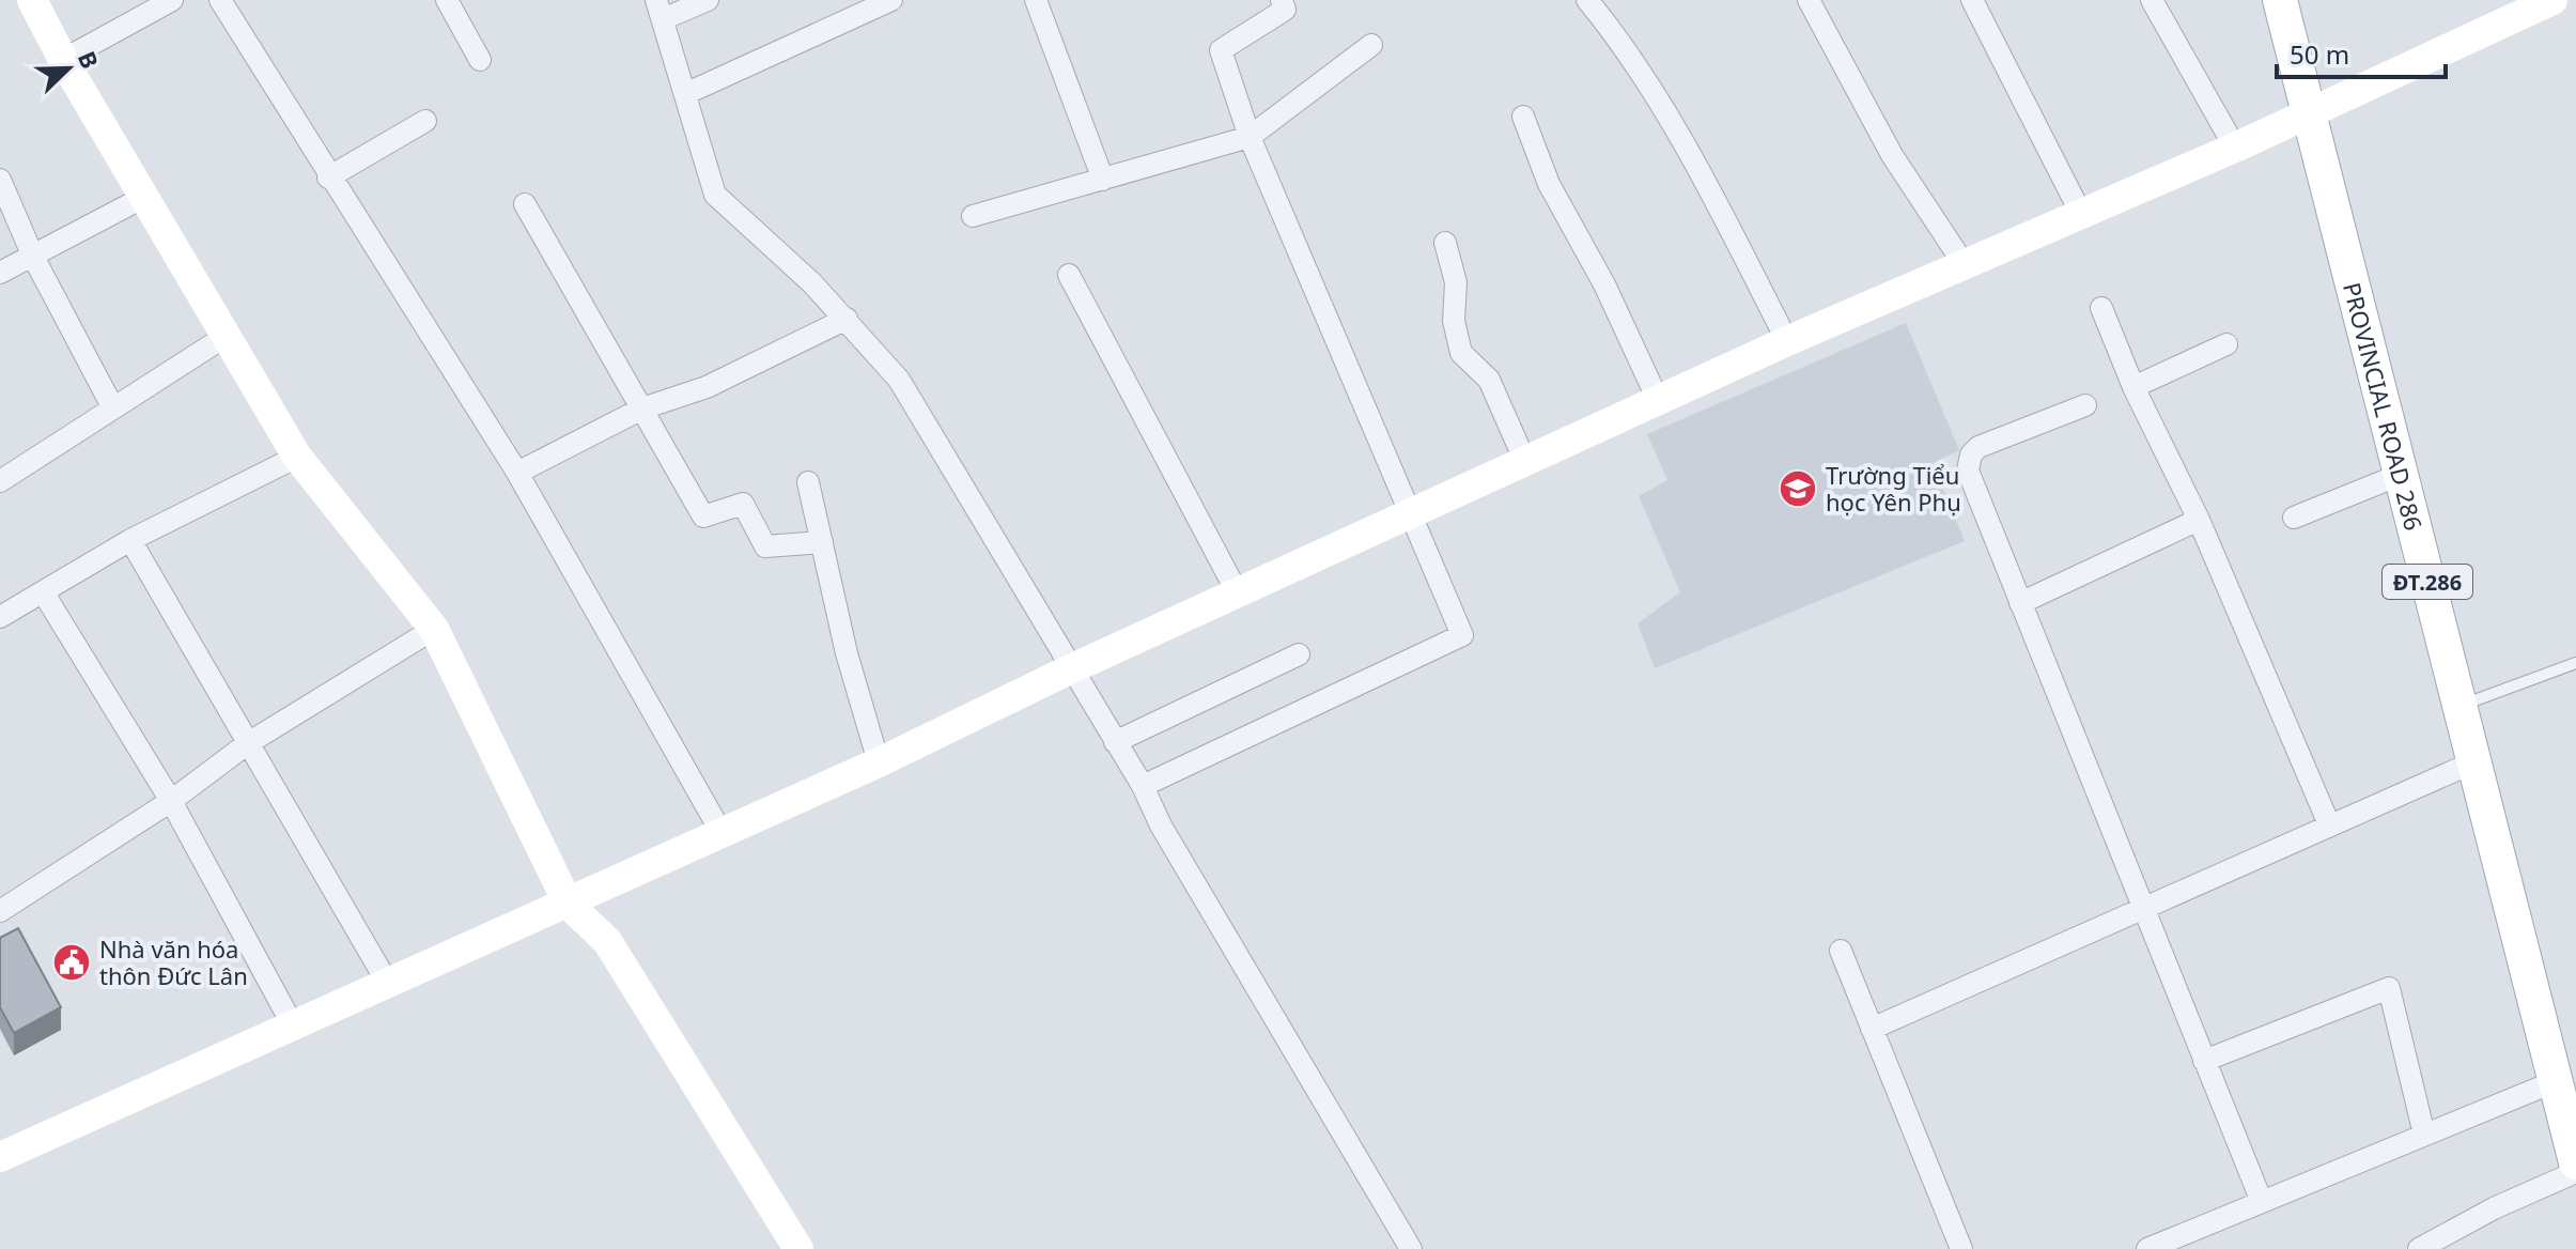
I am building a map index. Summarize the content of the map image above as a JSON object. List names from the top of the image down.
{
  "streets": {
    "main road": ["PROVINCIAL ROAD 286", "ĐT.286"]
  },
  "places": {
    "school or university": ["Trường Tiểu học Yên Phụ"],
    "public building": ["Nhà văn hóa thôn Đức Lân"]
  },
  "scale_bar": "50 m",
  "north": "top right"
}
